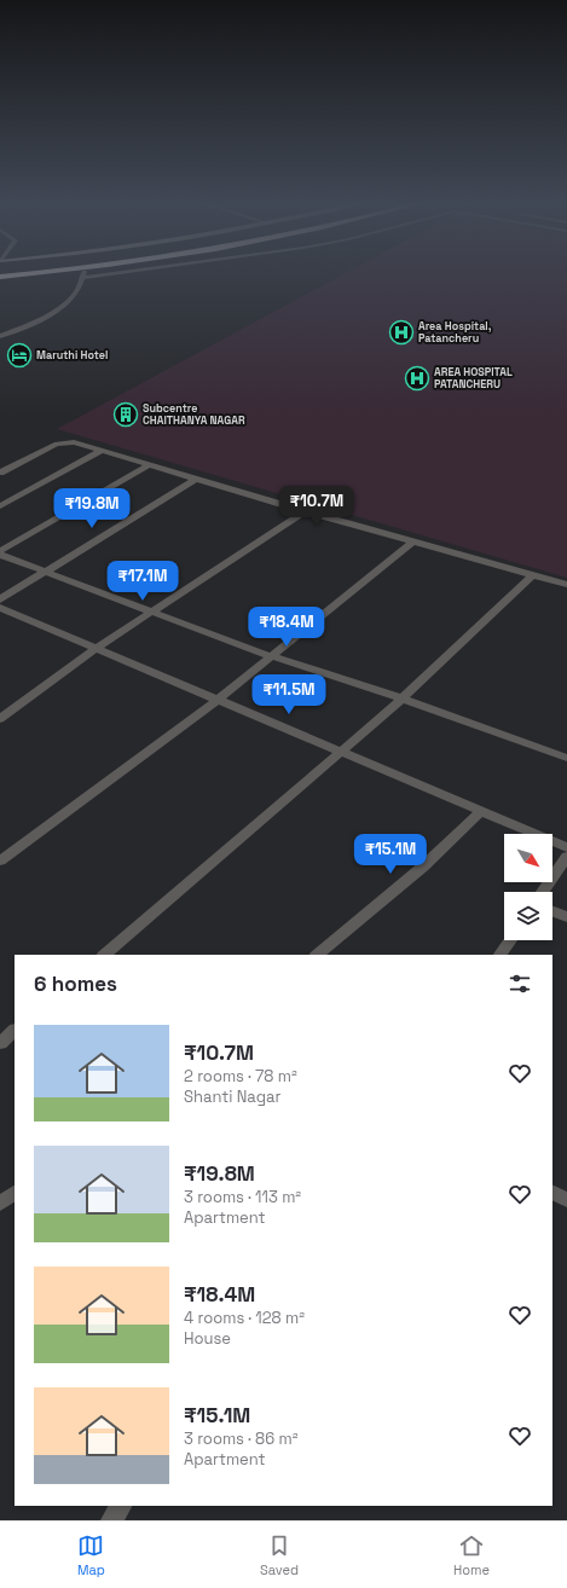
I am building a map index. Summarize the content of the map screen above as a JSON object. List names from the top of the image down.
{
  "places": {
    "hospital": ["Area Hospital, Patancheru", "AREA HOSPITAL PATANCHERU"],
    "hotel": ["Maruthi Hotel"],
    "building": ["Subcentre CHAITHANYA NAGAR"]
  },
  "north": "bottom right",
  "page": {
    "price": [
      "₹10.7M",
      "₹19.8M",
      "₹17.1M",
      "₹18.4M",
      "₹11.5M",
      "₹15.1M"
    ],
    "heading": "6 homes",
    "list": [
      {
        "name": "₹10.7M",
        "note": "2 rooms · 78 m² · Shanti Nagar"
      },
      {
        "name": "₹19.8M",
        "note": "3 rooms · 113 m² · Apartment"
      },
      {
        "name": "₹18.4M",
        "note": "4 rooms · 128 m² · House"
      },
      {
        "name": "₹15.1M",
        "note": "3 rooms · 86 m² · Apartment"
      }
    ],
    "tabs": ["Map", "Saved", "Home"]
  }
}
